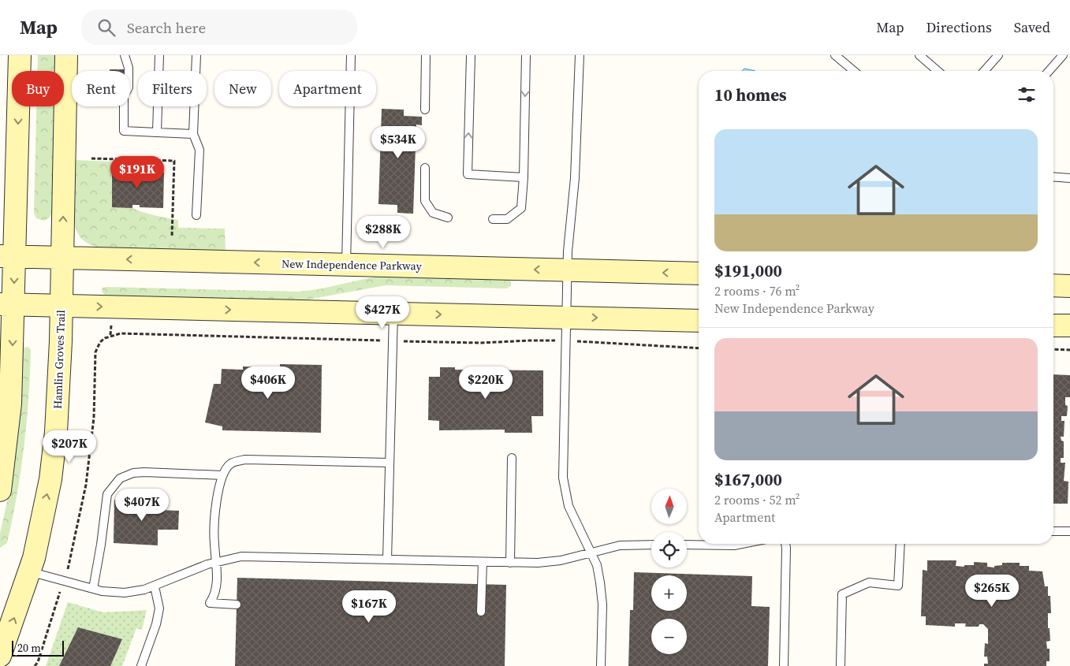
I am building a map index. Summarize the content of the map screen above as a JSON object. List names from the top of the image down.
{
  "streets": {
    "street": ["New Independence Parkway", "Hamlin Groves Trail"]
  },
  "crossings": [
    ["New Independence Parkway", "Hamlin Groves Trail"]
  ],
  "scale_bar": "20 m",
  "north": "top",
  "page": {
    "header": "Map",
    "search": "Search here",
    "nav": ["Map", "Directions", "Saved"],
    "chip": [
      "Buy",
      "Rent",
      "Filters",
      "New",
      "Apartment"
    ],
    "heading": "10 homes",
    "list": [
      {
        "name": "$191,000",
        "note": "2 rooms · 76 m² · New Independence Parkway"
      },
      {
        "name": "$167,000",
        "note": "2 rooms · 52 m² · Apartment"
      }
    ],
    "price": [
      "$534K",
      "$191K",
      "$288K",
      "$427K",
      "$406K",
      "$220K",
      "$207K",
      "$407K",
      "$265K",
      "$167K"
    ],
    "map_buttons": ["+", "−"],
    "scale": "20 m"
  }
}
